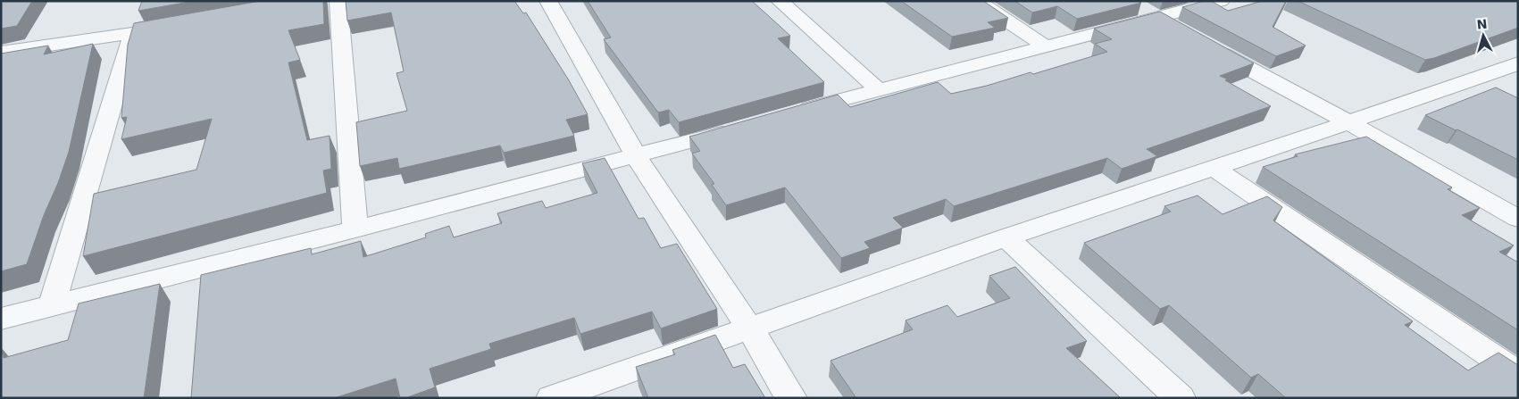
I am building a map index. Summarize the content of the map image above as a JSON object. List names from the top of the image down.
{
  "north": "top"
}
